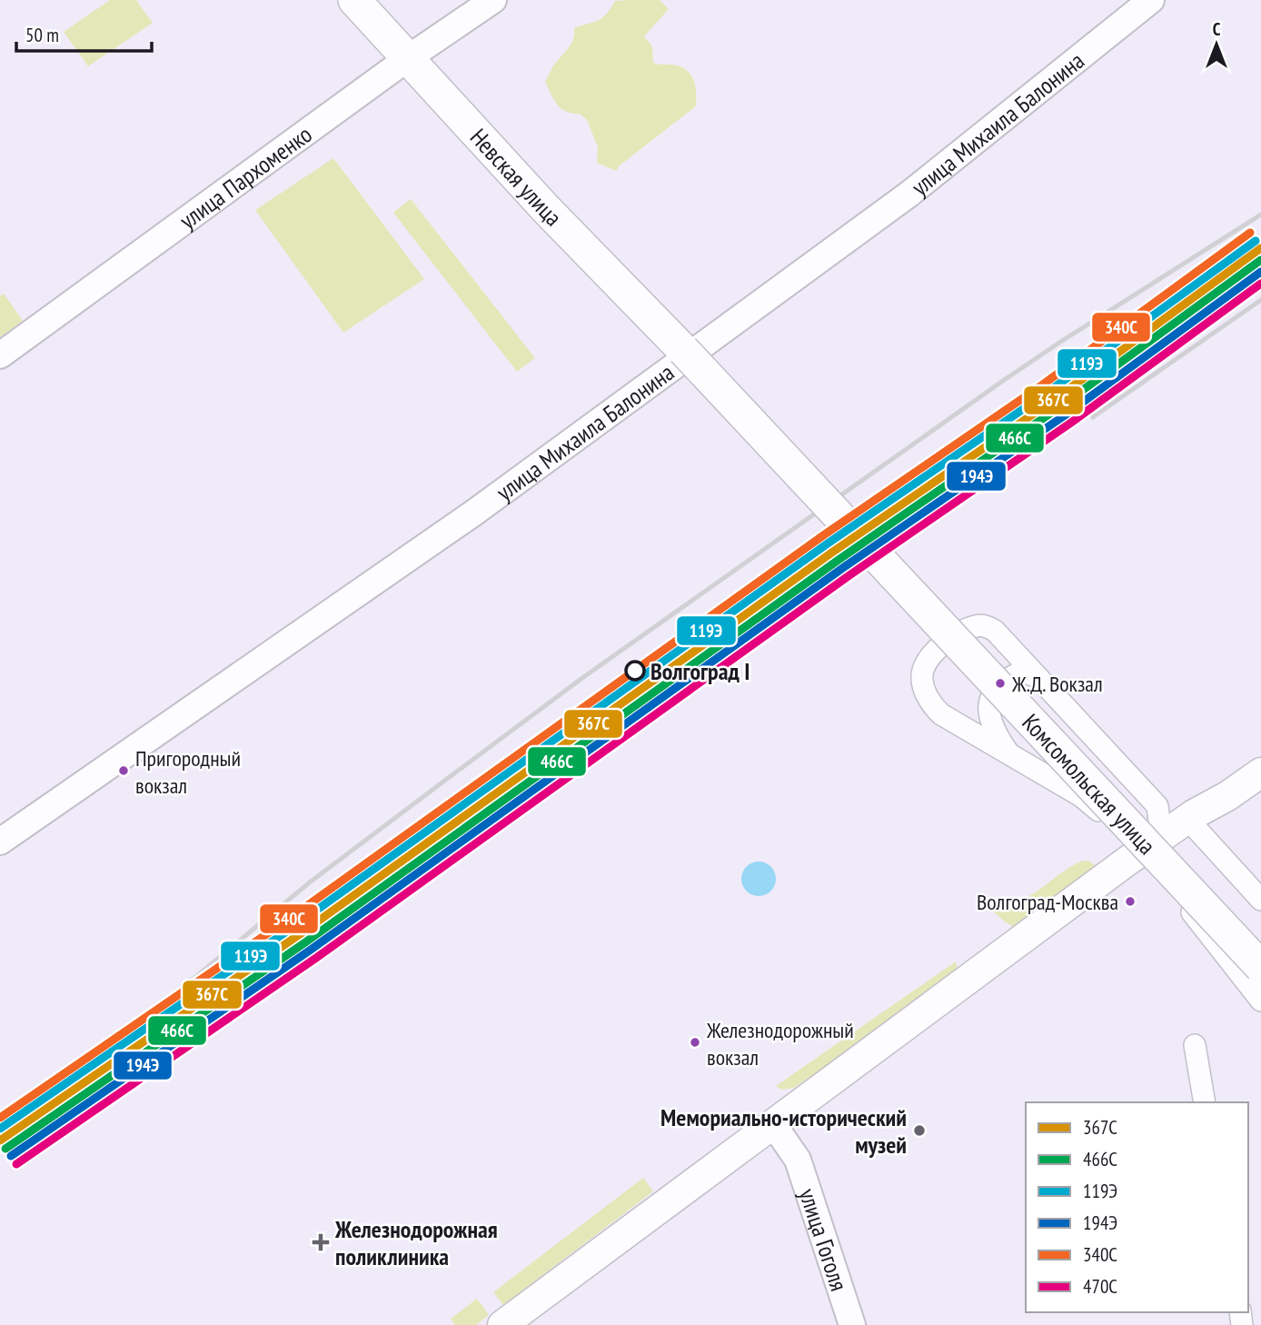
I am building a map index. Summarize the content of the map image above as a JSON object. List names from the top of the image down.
{
  "streets": {
    "main road": ["Невская улица", "Комсомольская улица"],
    "street": ["улица Михаила Балонина", "улица Пархоменко", "улица Гоголя"]
  },
  "crossings": [
    ["улица Пархоменко", "Невская улица"],
    ["Невская улица", "Комсомольская улица"]
  ],
  "places": {
    "other": [
      "Волгоград I",
      "Ж.Д. Вокзал",
      "Пригородный вокзал",
      "Волгоград-Москва",
      "Железнодорожный вокзал",
      "Мемориально-исторический музей"
    ],
    "health": ["Железнодорожная поликлиника"]
  },
  "lines": [
    "transit line 340С",
    "transit line 119Э",
    "transit line 367С",
    "transit line 466С",
    "transit line 194Э",
    "transit line 470С"
  ],
  "legend": [
    "367С",
    "466С",
    "119Э",
    "194Э",
    "340С",
    "470С"
  ],
  "scale_bar": "50 m",
  "north": "top"
}
